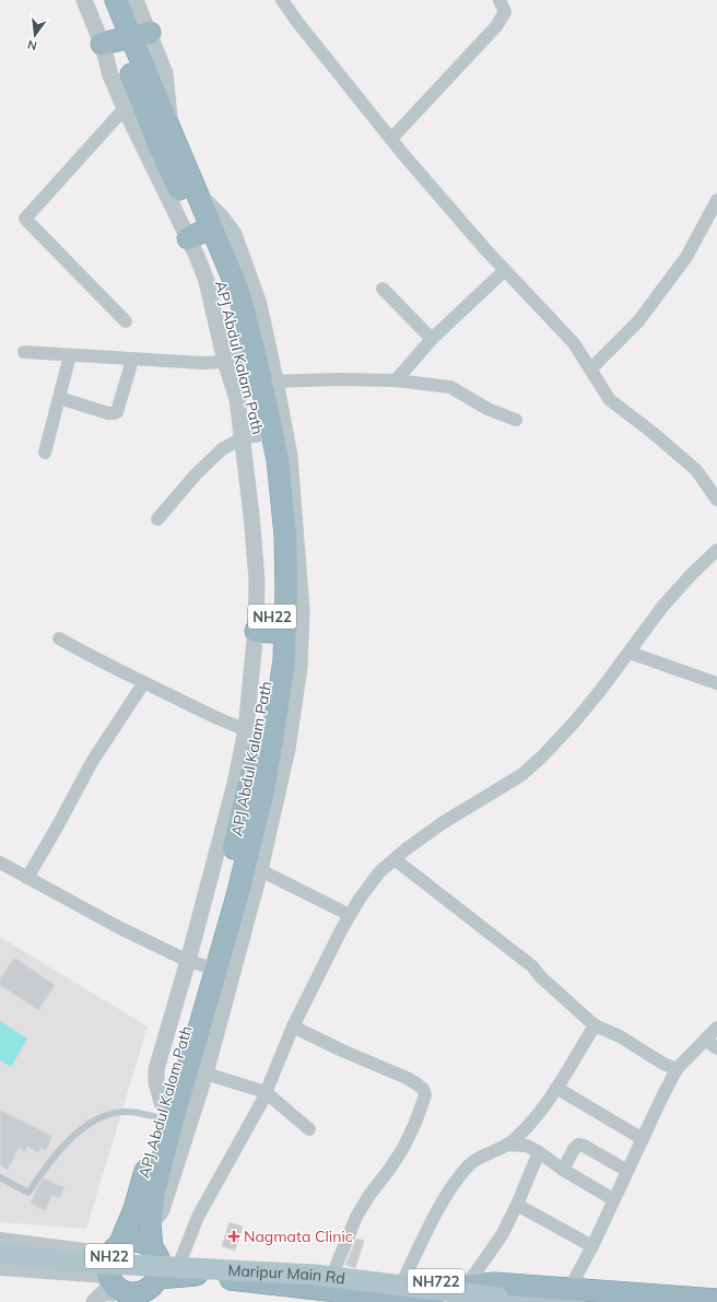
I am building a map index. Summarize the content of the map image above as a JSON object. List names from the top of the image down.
{
  "streets": {
    "highway": ["APJ Abdul Kalam Path", "NH22", "NH722"],
    "main road": ["Maripur Main Rd"]
  },
  "crossings": [
    ["APJ Abdul Kalam Path", "NH22"],
    ["APJ Abdul Kalam Path", "NH722"],
    ["NH22", "NH722"],
    ["Maripur Main Rd", "NH722"]
  ],
  "places": {
    "health": ["Nagmata Clinic"]
  },
  "north": "bottom"
}
